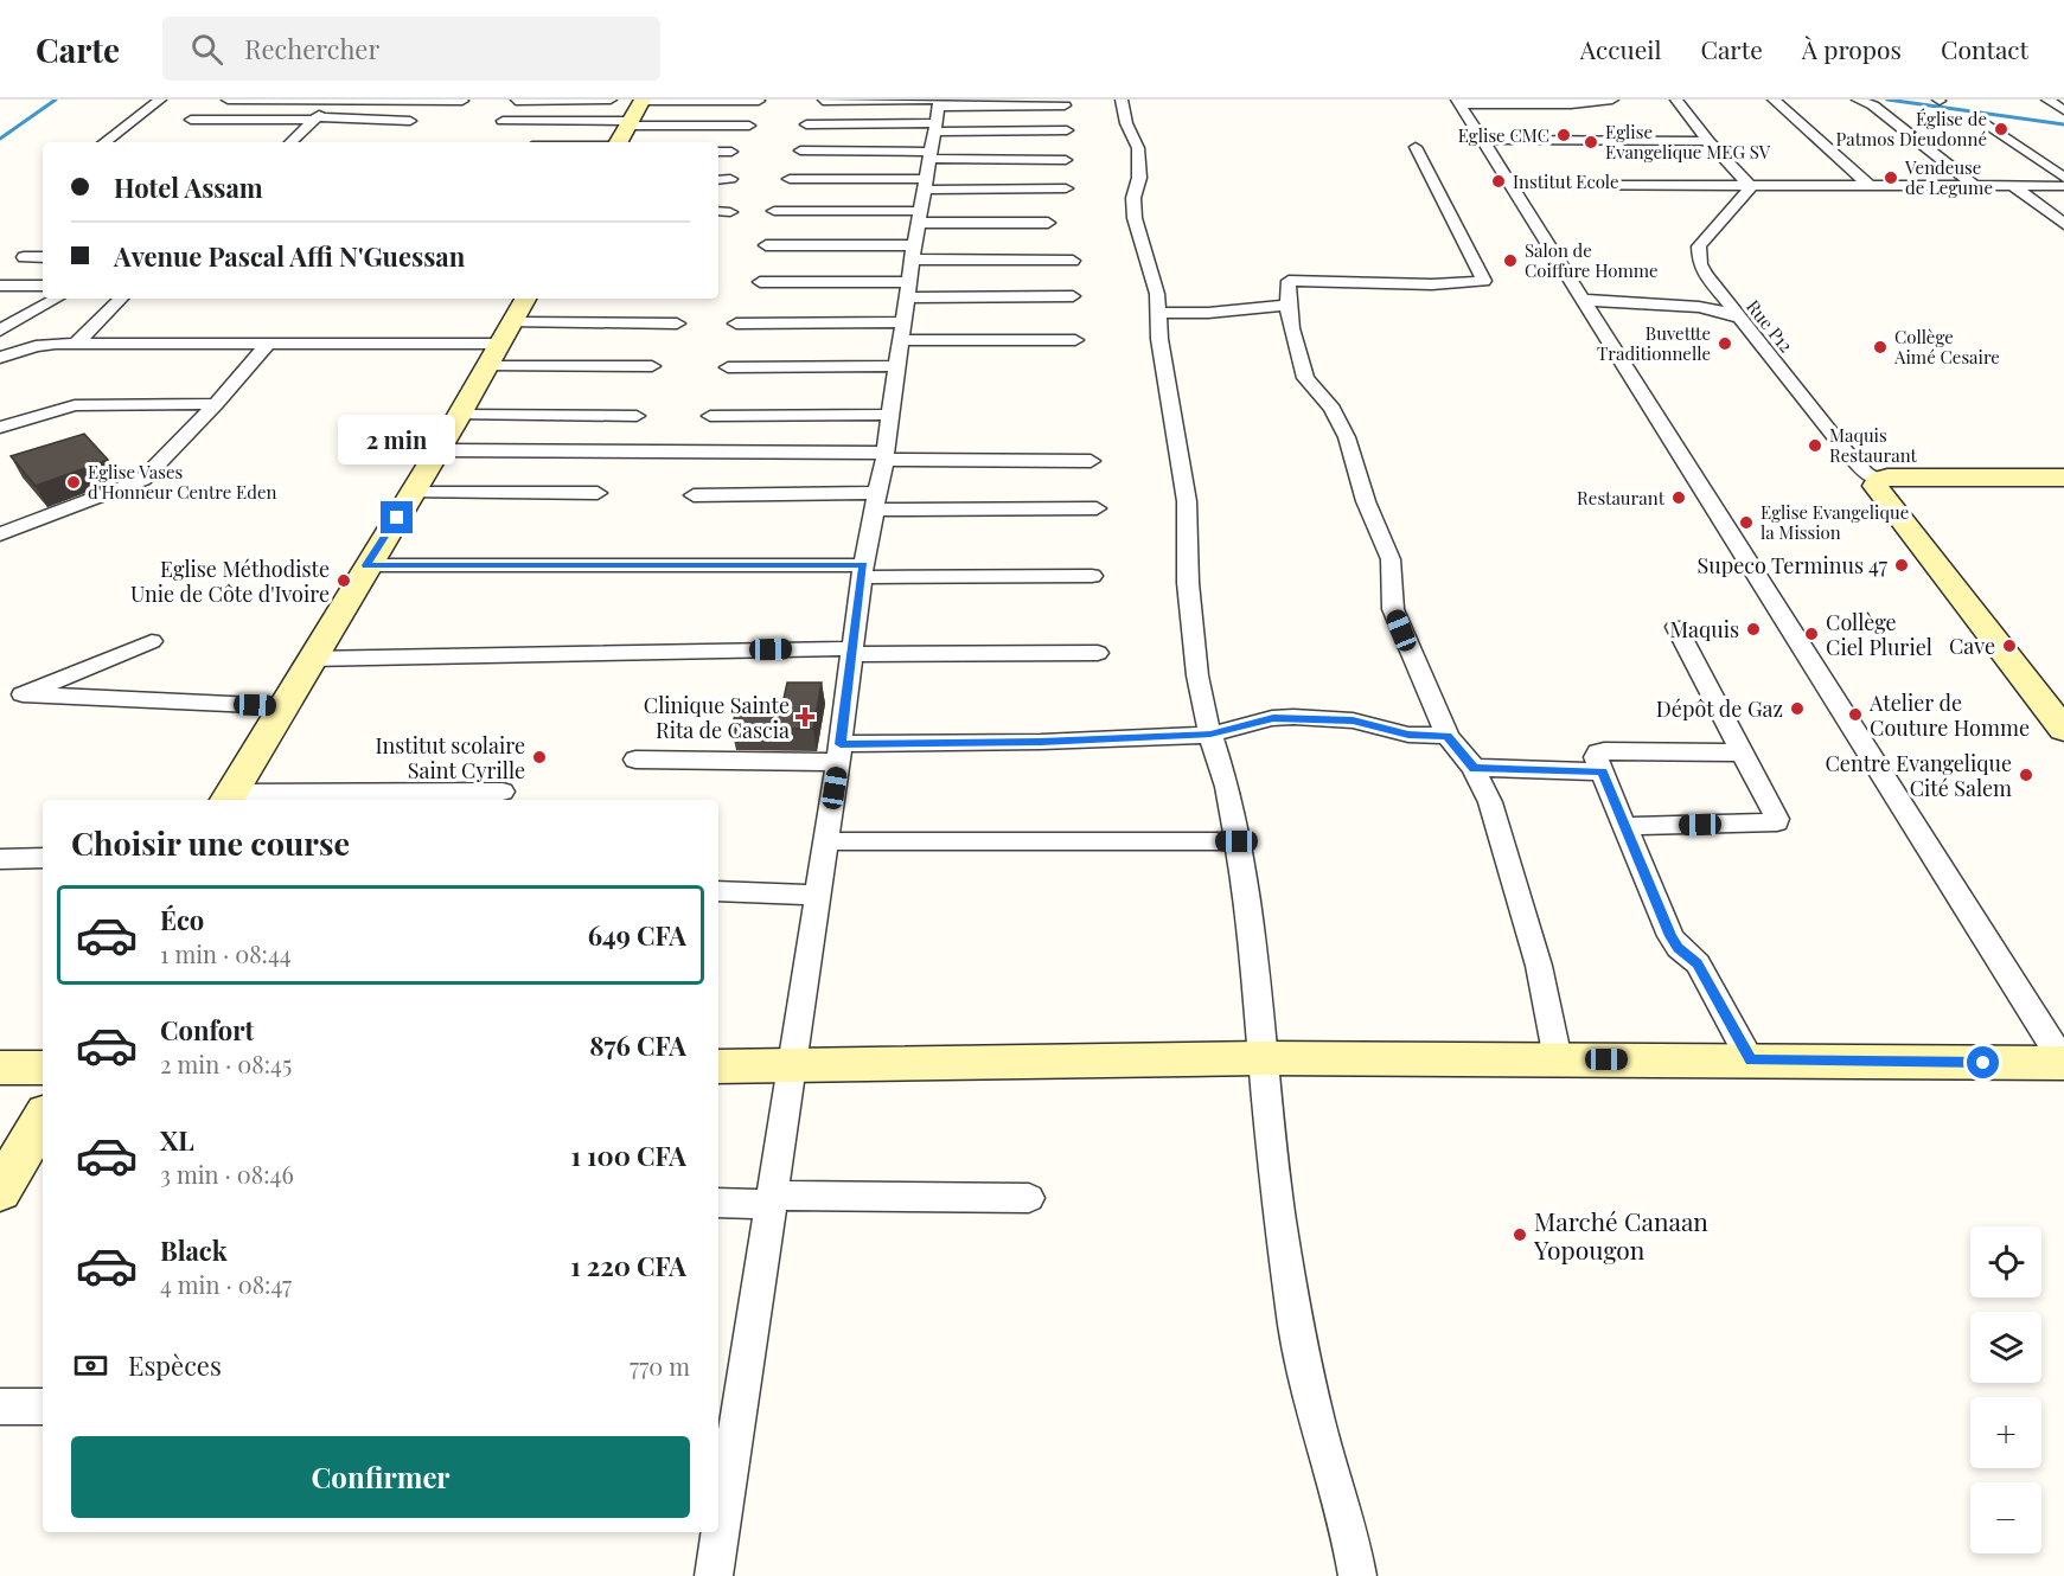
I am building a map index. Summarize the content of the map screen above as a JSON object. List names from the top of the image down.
{
  "streets": {
    "street": ["Rue P12"]
  },
  "places": {
    "other": [
      "Église de Patmos Dieudonné",
      "Eglise CMC",
      "Eglise Evangelique MEG SV",
      "Vendeuse de Legume",
      "Institut Ecole",
      "Salon de Coiffure Homme",
      "Buvettte Traditionnelle",
      "Collège Aimé Cesaire",
      "Maquis Restaurant",
      "Eglise Vases d'Honneur Centre Eden",
      "Restaurant",
      "Eglise Evangelique la Mission",
      "Supeco Terminus 47",
      "Eglise Méthodiste Unie de Côte d'Ivoire",
      "Maquis",
      "Collège Ciel Pluriel",
      "Cave",
      "Dépôt de Gaz",
      "Atelier de Couture Homme",
      "Institut scolaire Saint Cyrille",
      "Centre Evangelique Cité Salem",
      "Marché Canaan Yopougon"
    ],
    "health": ["Clinique Sainte Rita de Cascia"]
  },
  "page": {
    "header": "Carte",
    "search": "Rechercher",
    "nav": [
      "Accueil",
      "Carte",
      "À propos",
      "Contact"
    ],
    "banner": ["Hotel Assam", "Avenue Pascal Affi N'Guessan"],
    "bubble": "2 min",
    "heading": "Choisir une course",
    "list": [
      {
        "name": "Éco",
        "note": "1 min · 08:44",
        "value": "649 CFA"
      },
      {
        "name": "Confort",
        "note": "2 min · 08:45",
        "value": "876 CFA"
      },
      {
        "name": "XL",
        "note": "3 min · 08:46",
        "value": "1 100 CFA"
      },
      {
        "name": "Black",
        "note": "4 min · 08:47",
        "value": "1 220 CFA"
      }
    ],
    "map_buttons": ["+", "−"],
    "pay": ["Espèces", "770 m"],
    "buttons": "Confirmer"
  }
}
